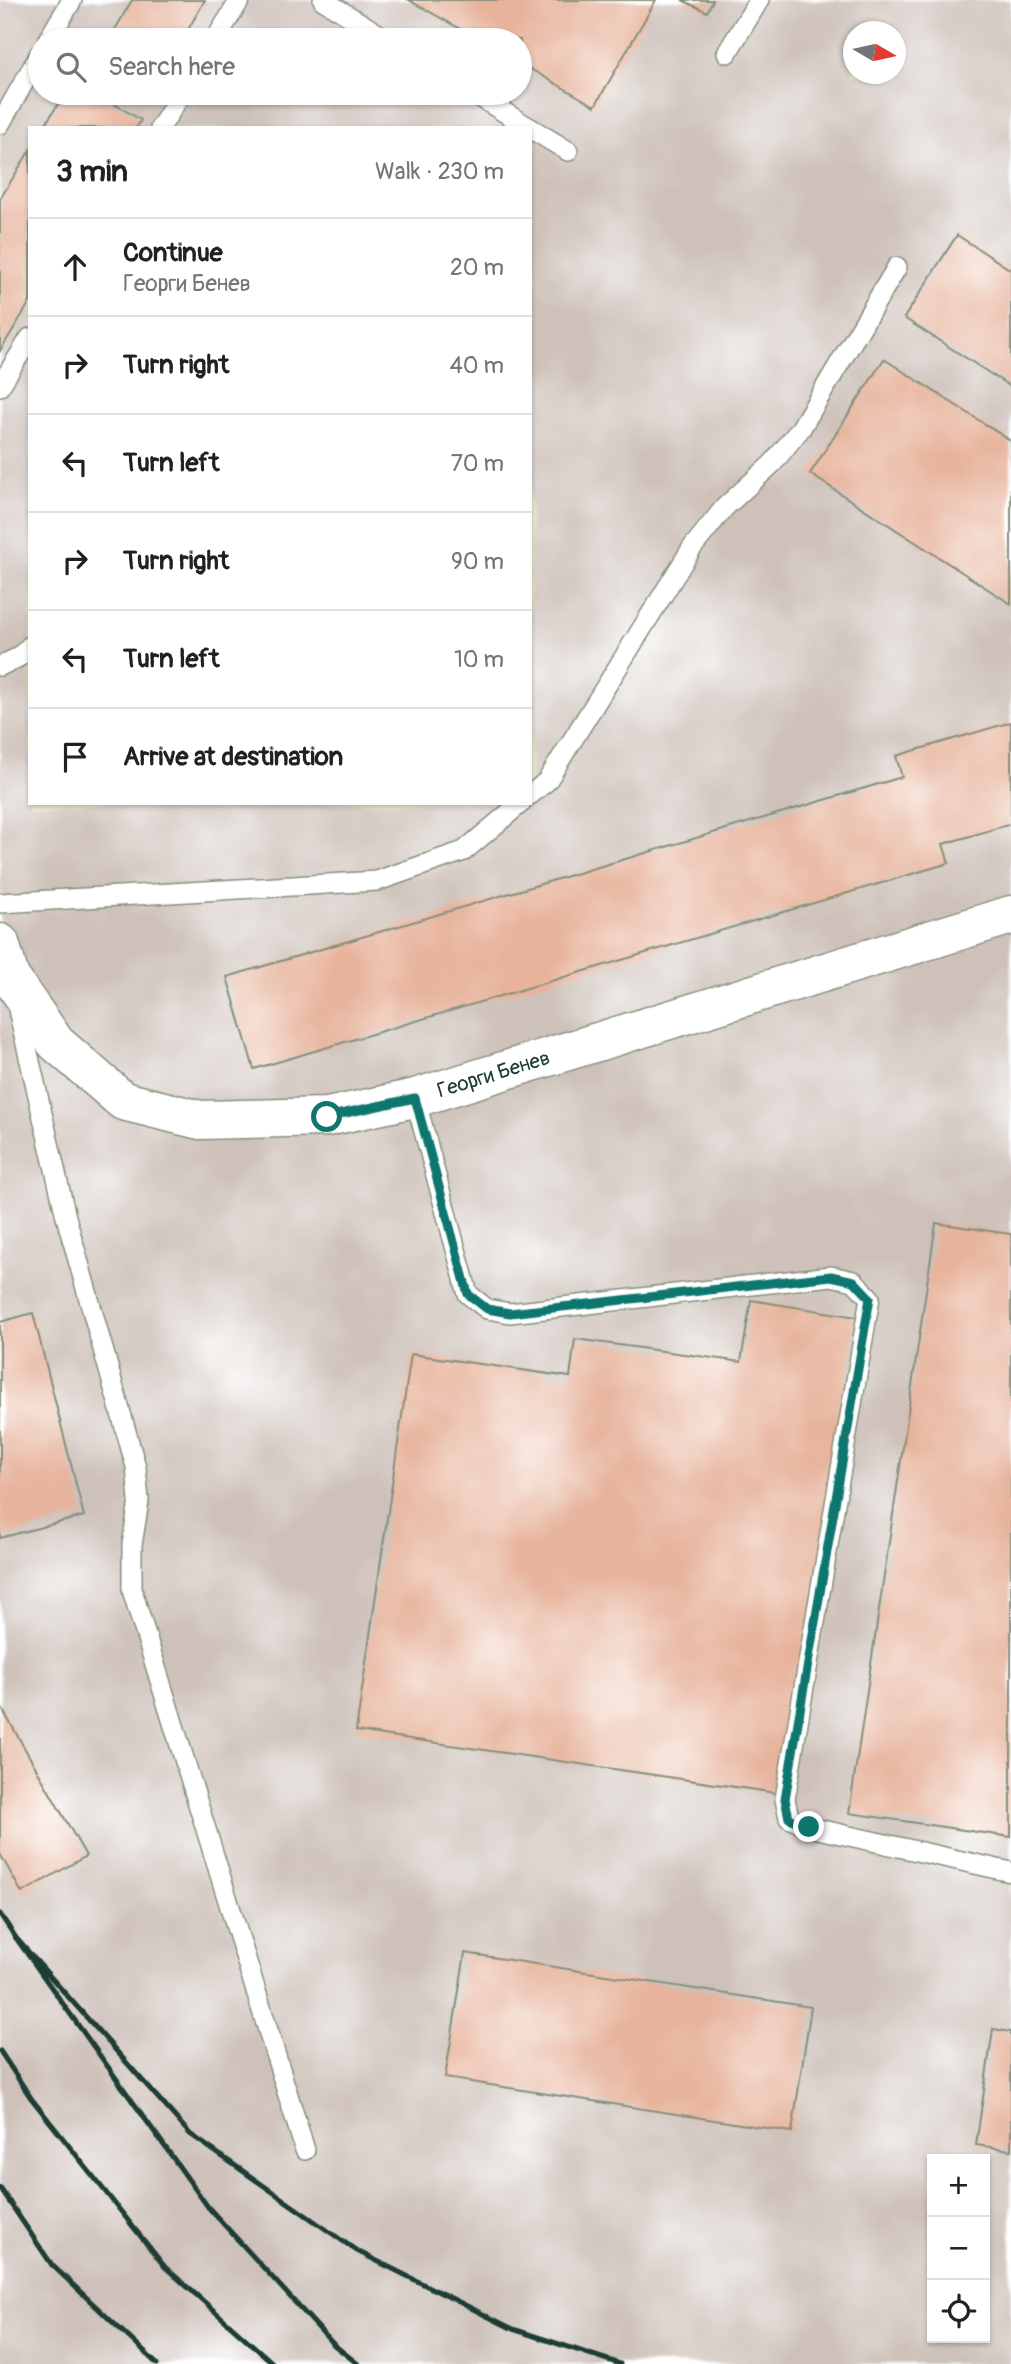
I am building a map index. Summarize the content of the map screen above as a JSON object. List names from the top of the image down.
{
  "streets": {
    "street": ["Георги Бенев"]
  },
  "north": "right",
  "page": {
    "search": "Search here",
    "heading": ["3 min", "Walk · 230 m"],
    "list": [
      ["Continue", "Георги Бенев", "20 m"],
      ["Turn right", "40 m"],
      ["Turn left", "70 m"],
      ["Turn right", "90 m"],
      ["Turn left", "10 m"],
      "Arrive at destination"
    ],
    "map_buttons": ["+", "−"]
  }
}
